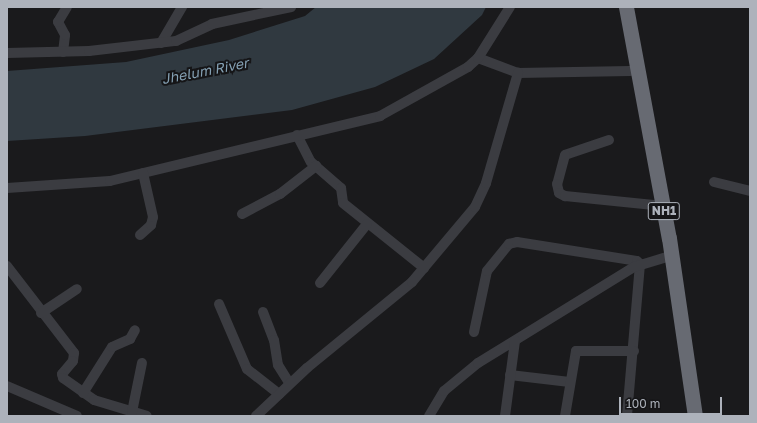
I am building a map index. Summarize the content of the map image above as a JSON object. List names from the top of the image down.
{
  "streets": {
    "highway": ["NH1"]
  },
  "water": ["Jhelum River"],
  "scale_bar": "100 m"
}
